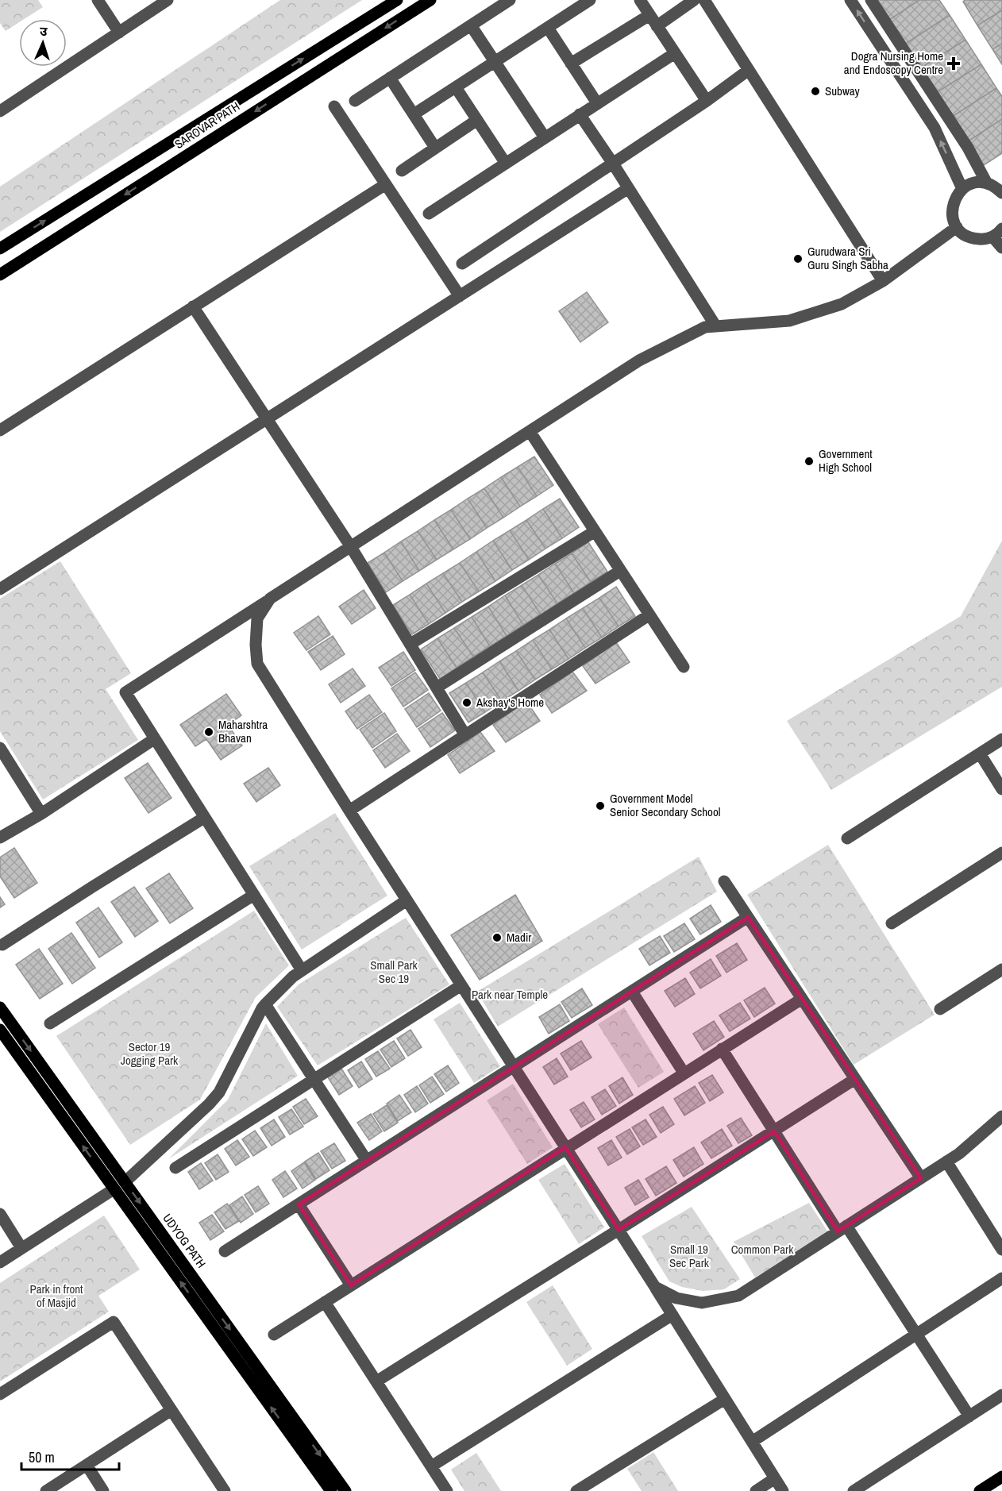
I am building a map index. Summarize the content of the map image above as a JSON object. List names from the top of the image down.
{
  "streets": {
    "main road": ["SAROVAR PATH", "UDYOG PATH"]
  },
  "parks": [
    "Small Park Sec 19",
    "Park near Temple",
    "Sector 19 Jogging Park",
    "Small 19 Sec Park",
    "Common Park",
    "Park in front of Masjid"
  ],
  "places": {
    "health": ["Dogra Nursing Home and Endoscopy Centre"],
    "other": [
      "Subway",
      "Gurudwara Sri Guru Singh Sabha",
      "Government High School",
      "Akshay's Home",
      "Maharshtra Bhavan",
      "Government Model Senior Secondary School",
      "Madir"
    ]
  },
  "scale_bar": "50 m",
  "north": "top"
}
